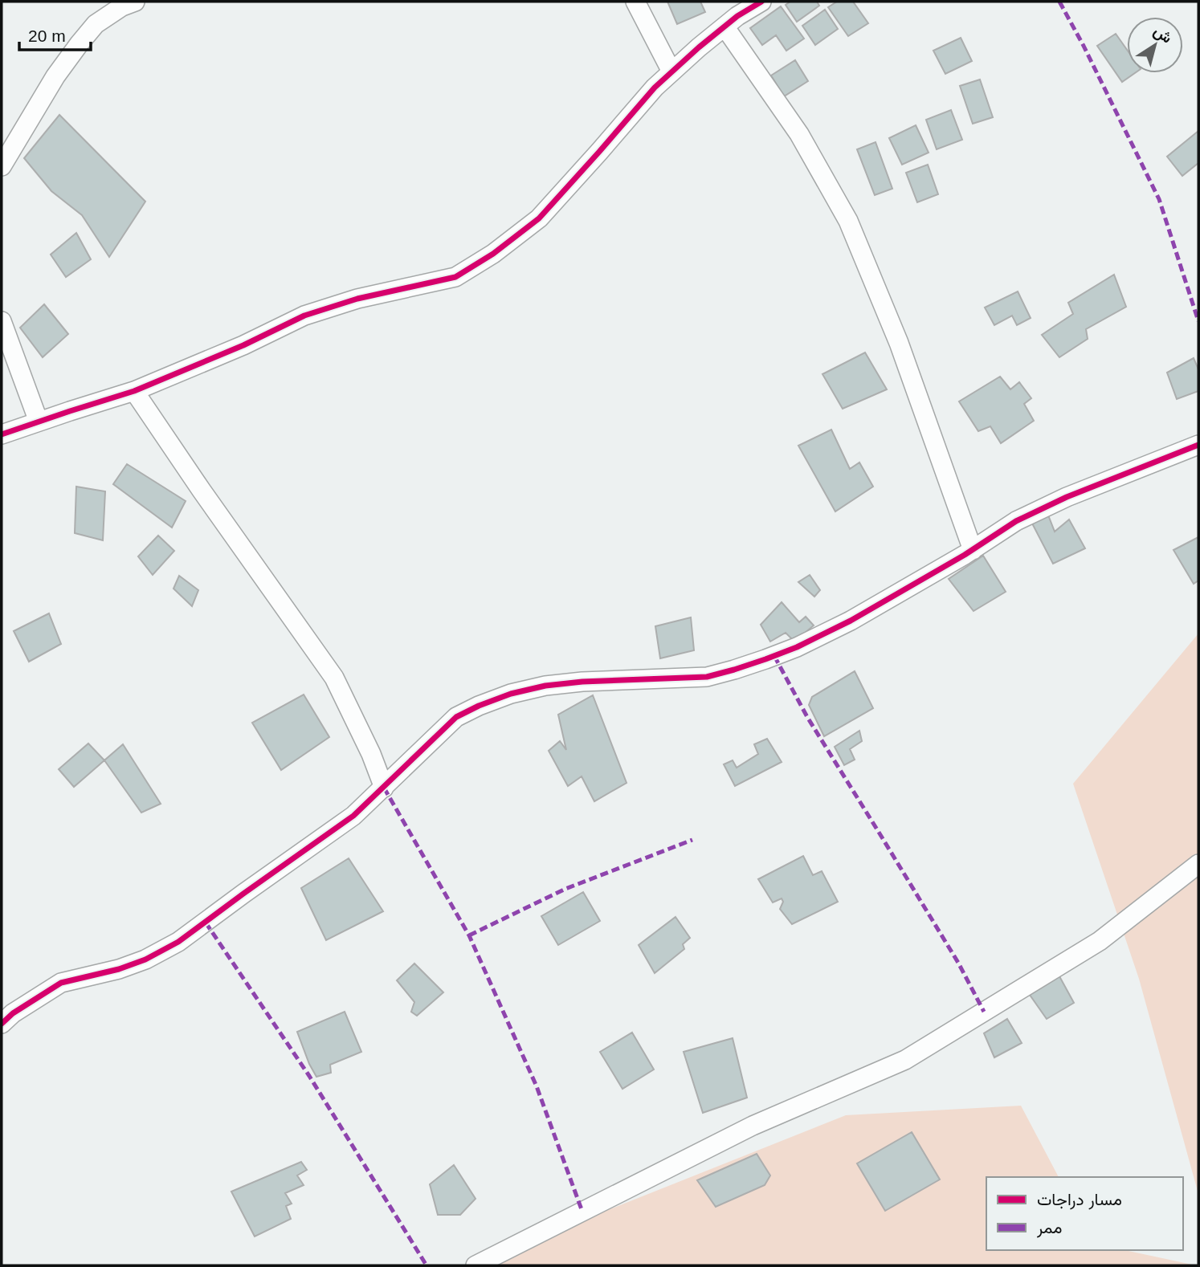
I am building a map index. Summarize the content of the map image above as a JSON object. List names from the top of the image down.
{
  "legend": ["مسار دراجات", "ممر"],
  "scale_bar": "20 m",
  "north": "top right"
}
